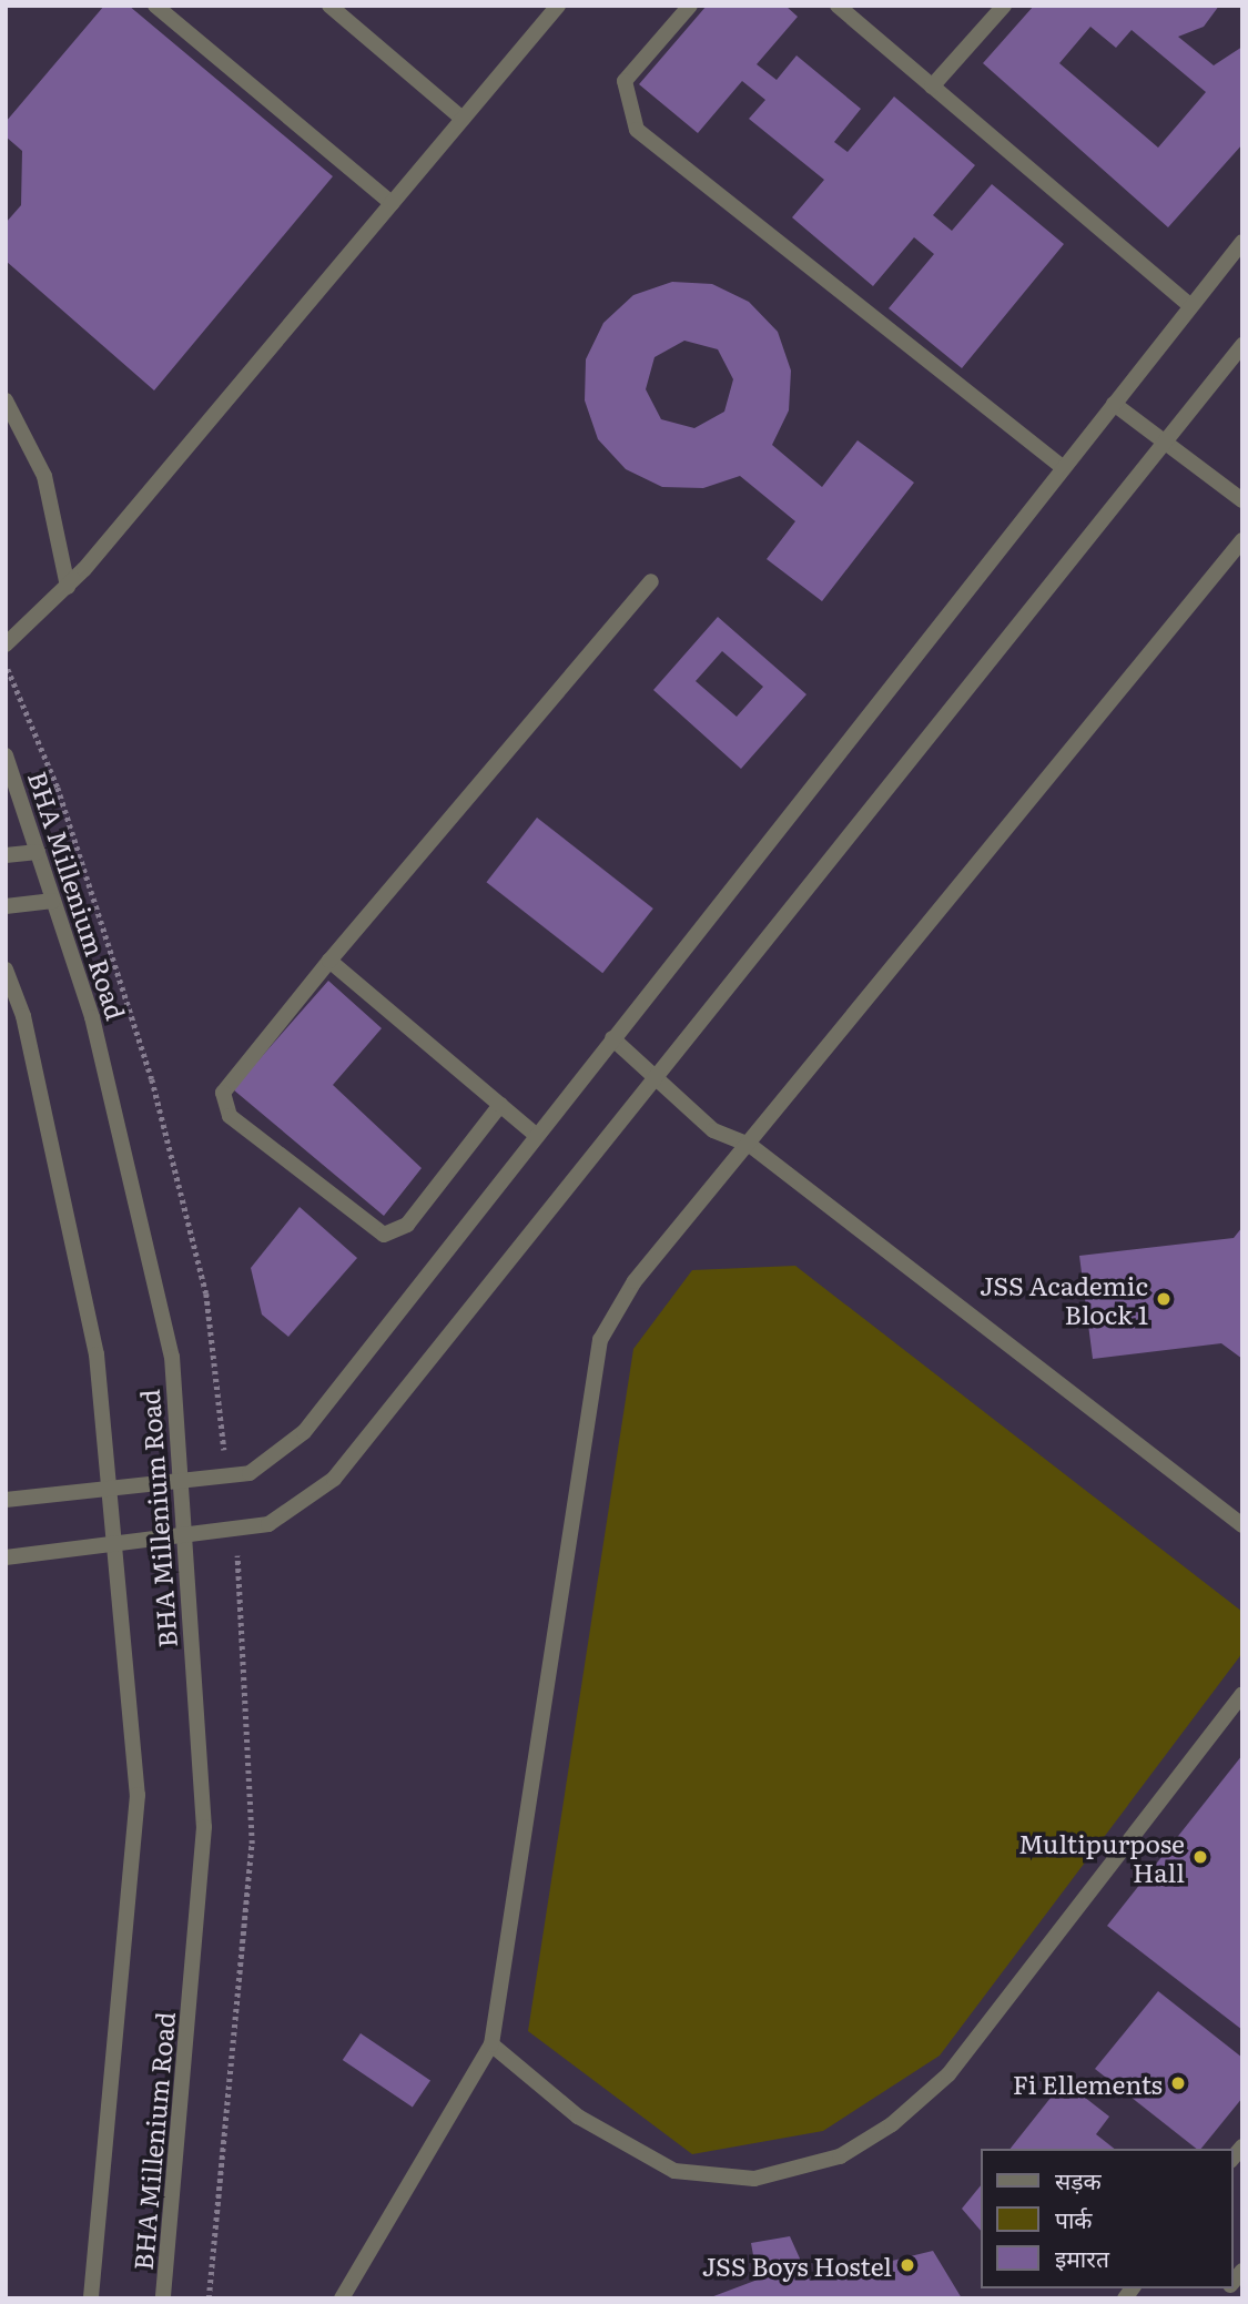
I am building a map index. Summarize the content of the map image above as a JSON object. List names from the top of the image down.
{
  "streets": {
    "street": ["BHA Millenium Road"]
  },
  "places": [
    "JSS Academic Block 1",
    "Multipurpose Hall",
    "Fi Ellements",
    "JSS Boys Hostel"
  ],
  "legend": ["सड़क", "पार्क", "इमारत"]
}
